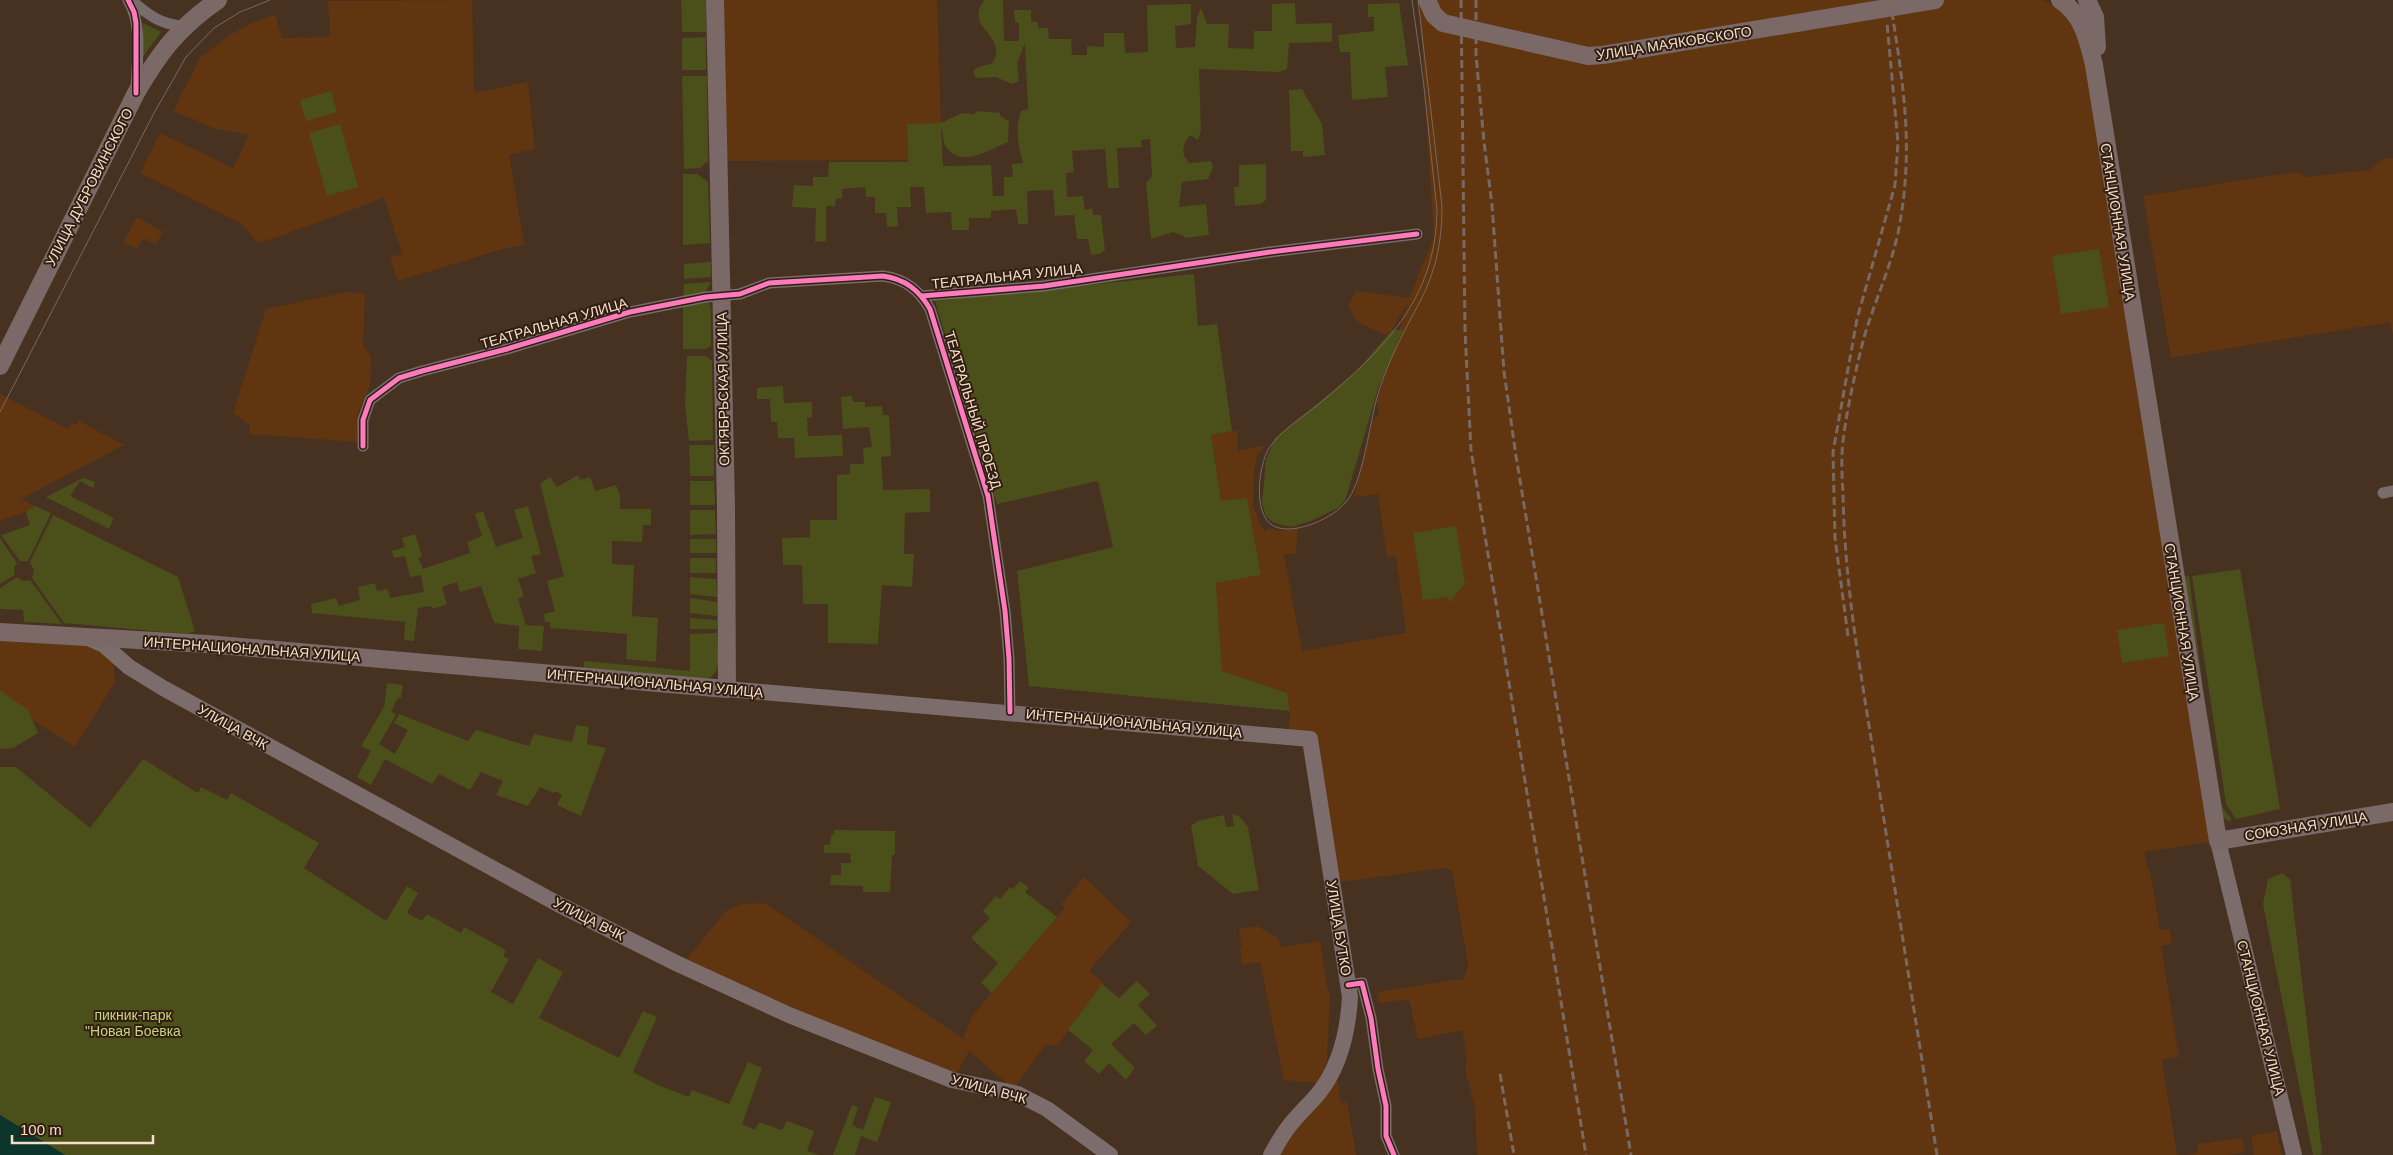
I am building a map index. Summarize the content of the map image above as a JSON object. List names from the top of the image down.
{
  "streets": {
    "main road": [
      "УЛИЦА МАЯКОВСКОГО",
      "УЛИЦА ДУБРОВИНСКОГО",
      "СТАНЦИОННАЯ УЛИЦА",
      "ОКТЯБРЬСКАЯ УЛИЦА",
      "ИНТЕРНАЦИОНАЛЬНАЯ УЛИЦА",
      "УЛИЦА ВЧК",
      "СОЮЗНАЯ УЛИЦА",
      "УЛИЦА БУТКО"
    ],
    "street": ["ТЕАТРАЛЬНАЯ УЛИЦА", "ТЕАТРАЛЬНЫЙ ПРОЕЗД"]
  },
  "crossings": [
    ["СТАНЦИОННАЯ УЛИЦА", "СОЮЗНАЯ УЛИЦА"],
    ["ТЕАТРАЛЬНАЯ УЛИЦА", "ОКТЯБРЬСКАЯ УЛИЦА"],
    ["ТЕАТРАЛЬНАЯ УЛИЦА", "ТЕАТРАЛЬНЫЙ ПРОЕЗД"],
    ["ОКТЯБРЬСКАЯ УЛИЦА", "ИНТЕРНАЦИОНАЛЬНАЯ УЛИЦА"],
    ["ТЕАТРАЛЬНЫЙ ПРОЕЗД", "ИНТЕРНАЦИОНАЛЬНАЯ УЛИЦА"],
    ["ИНТЕРНАЦИОНАЛЬНАЯ УЛИЦА", "УЛИЦА ВЧК"],
    ["ИНТЕРНАЦИОНАЛЬНАЯ УЛИЦА", "УЛИЦА БУТКО"]
  ],
  "parks": ["пикник-парк \"Новая Боевка"],
  "scale_bar": "100 m"
}
